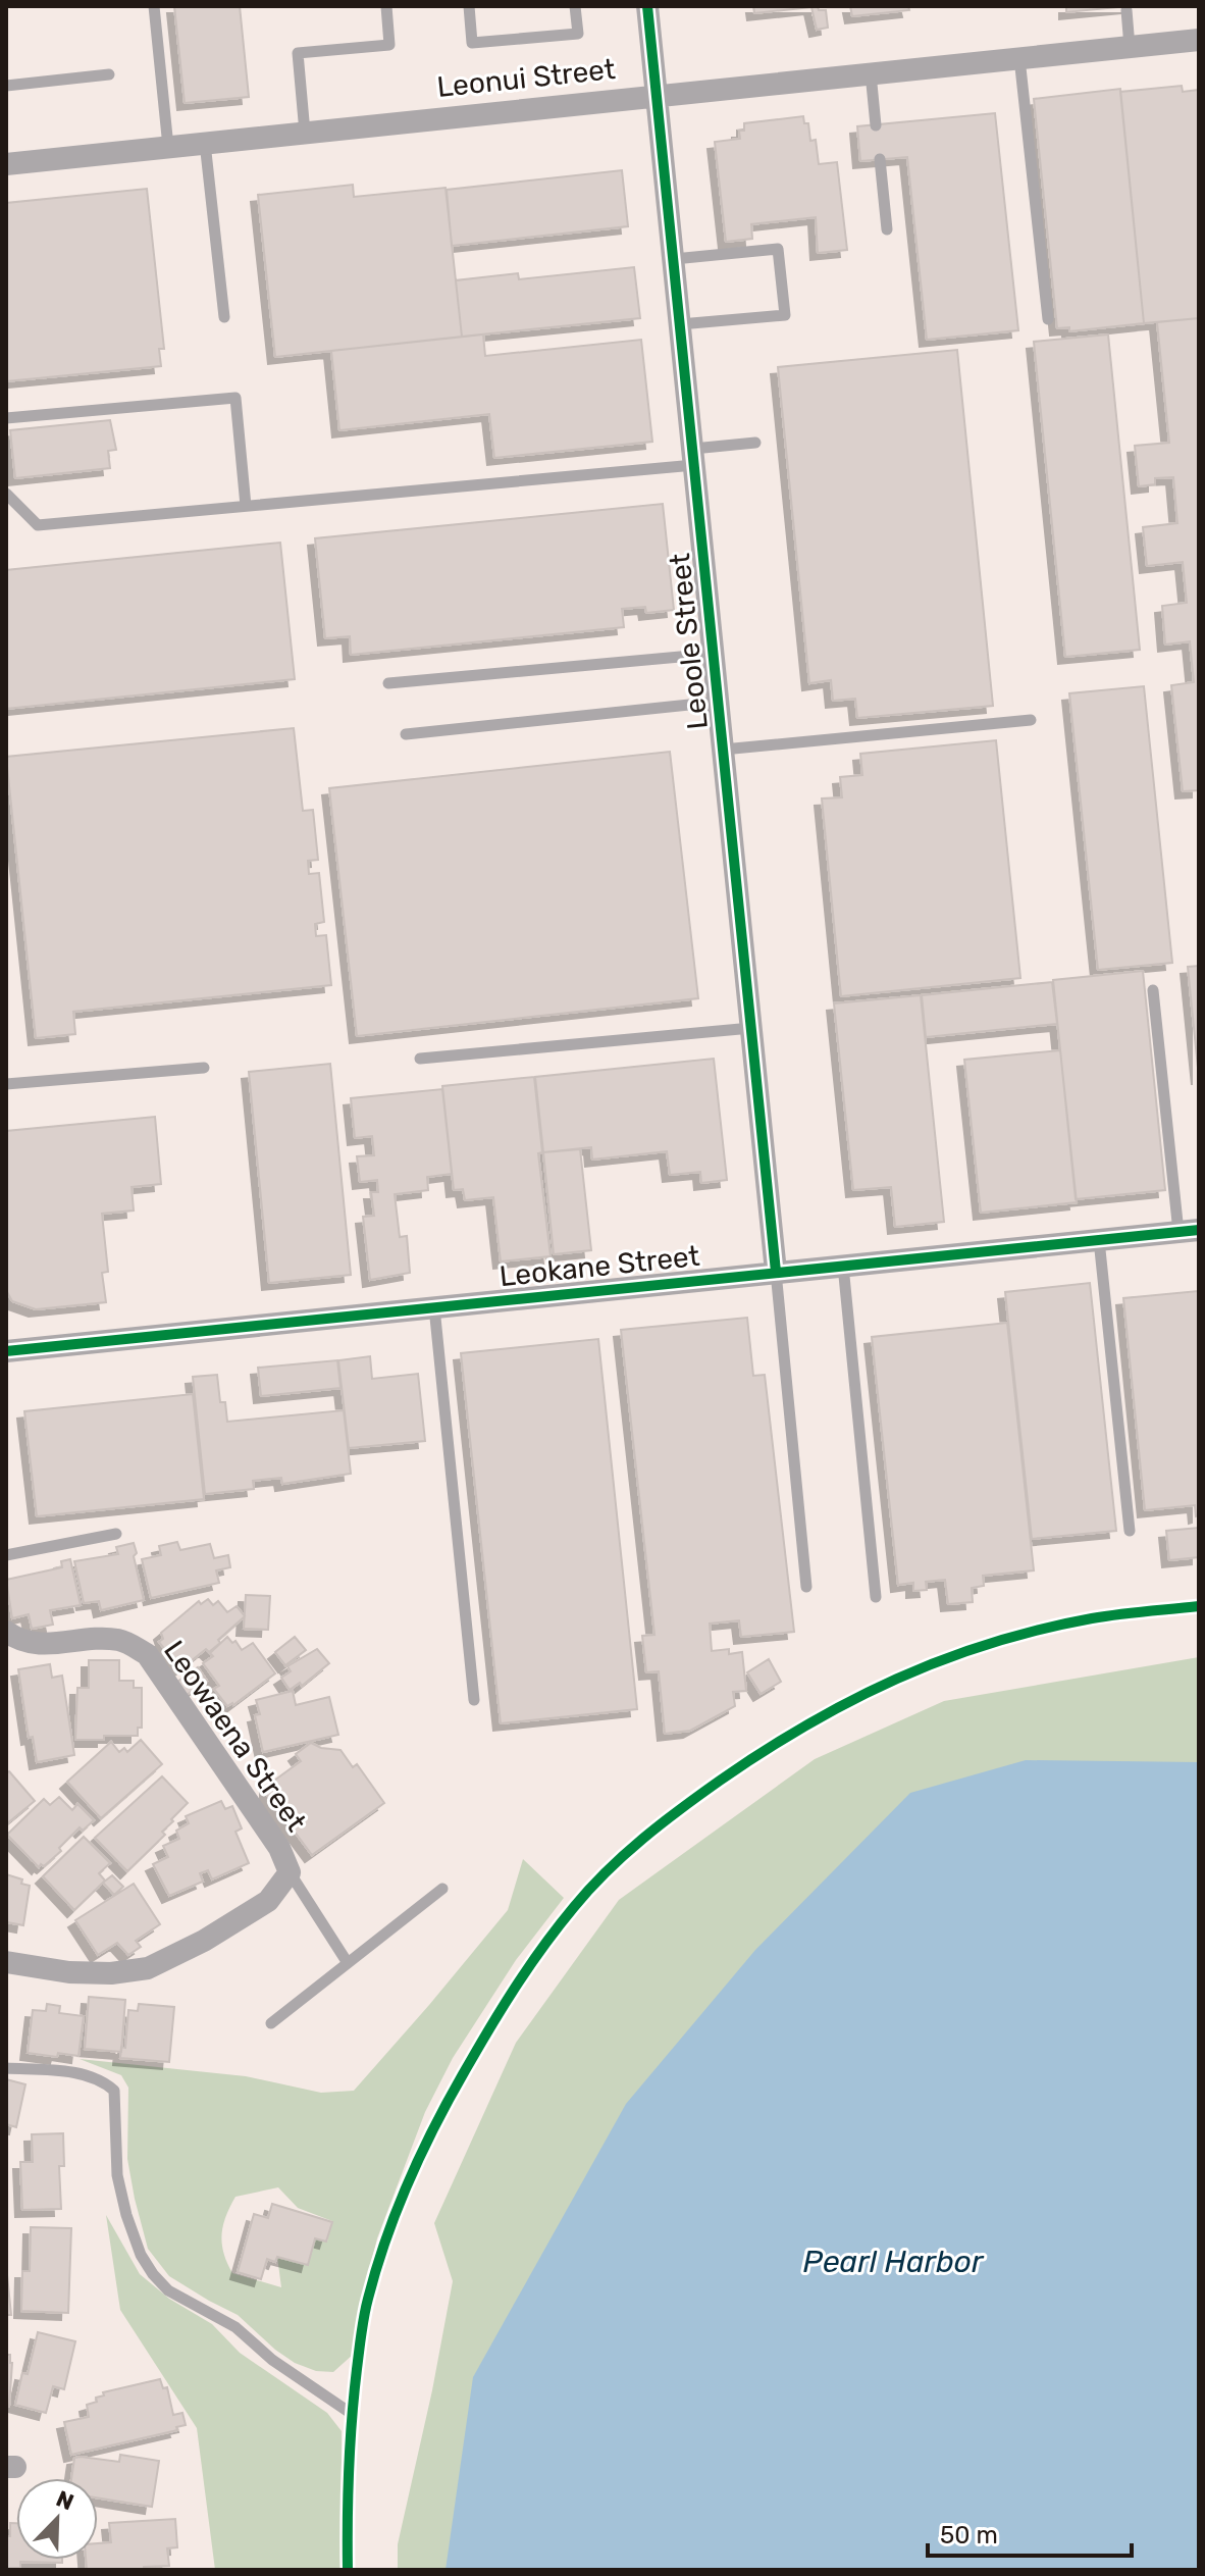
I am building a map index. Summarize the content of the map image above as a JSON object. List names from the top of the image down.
{
  "streets": {
    "street": [
      "Leonui Street",
      "Leoole Street",
      "Leokane Street",
      "Leowaena Street"
    ]
  },
  "crossings": [
    ["Leonui Street", "Leoole Street"],
    ["Leoole Street", "Leokane Street"]
  ],
  "water": ["Pearl Harbor"],
  "scale_bar": "50 m",
  "north": "top right"
}
